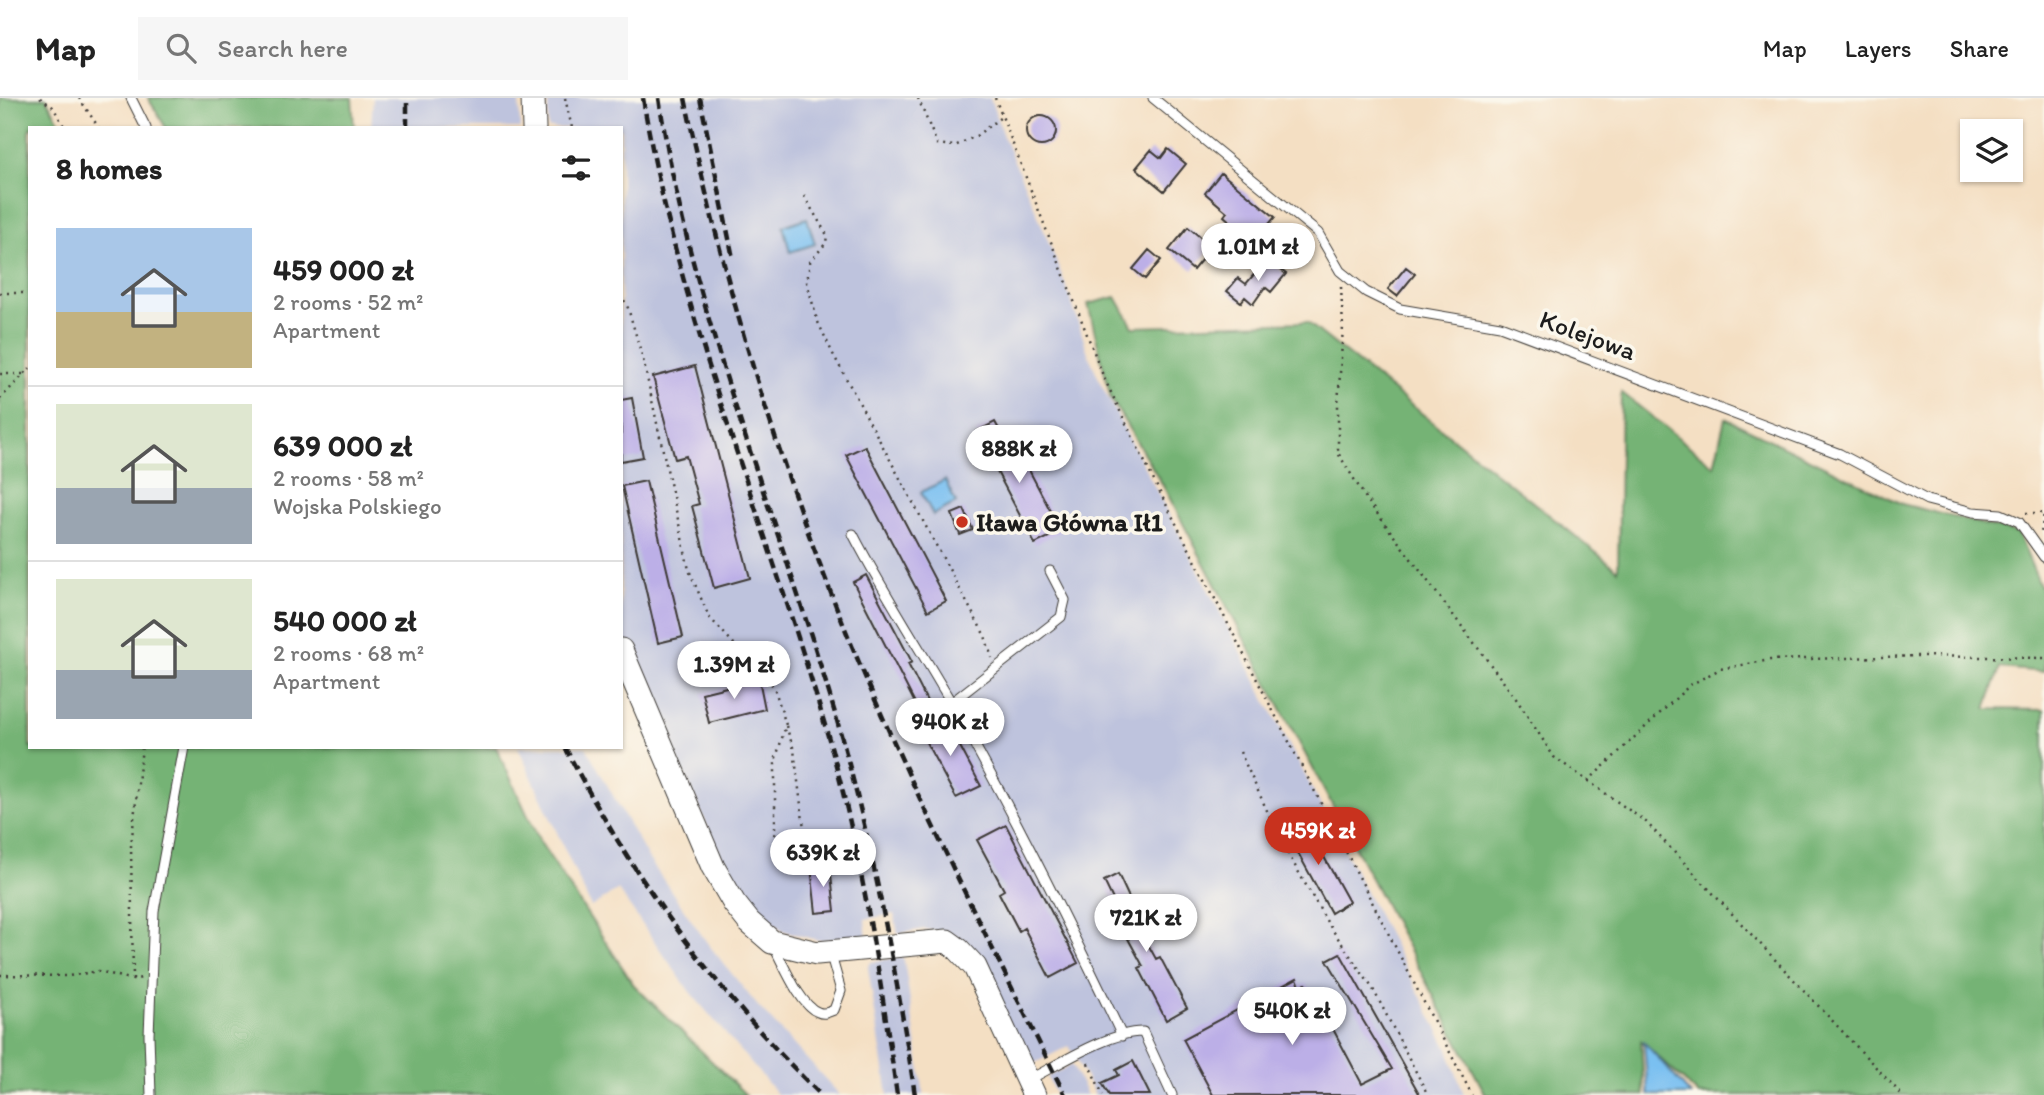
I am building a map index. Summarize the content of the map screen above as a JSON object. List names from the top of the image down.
{
  "streets": {
    "lane": ["Kolejowa"]
  },
  "places": ["Iława Główna Ił1"],
  "page": {
    "header": "Map",
    "search": "Search here",
    "nav": ["Map", "Layers", "Share"],
    "heading": "8 homes",
    "list": [
      {
        "name": "459 000 zł",
        "note": "2 rooms · 52 m² · Apartment"
      },
      {
        "name": "639 000 zł",
        "note": "2 rooms · 58 m² · Wojska Polskiego"
      },
      {
        "name": "540 000 zł",
        "note": "2 rooms · 68 m² · Apartment"
      }
    ],
    "price": [
      "1.01M zł",
      "888K zł",
      "1.39M zł",
      "940K zł",
      "459K zł",
      "639K zł",
      "721K zł",
      "540K zł"
    ]
  }
}
